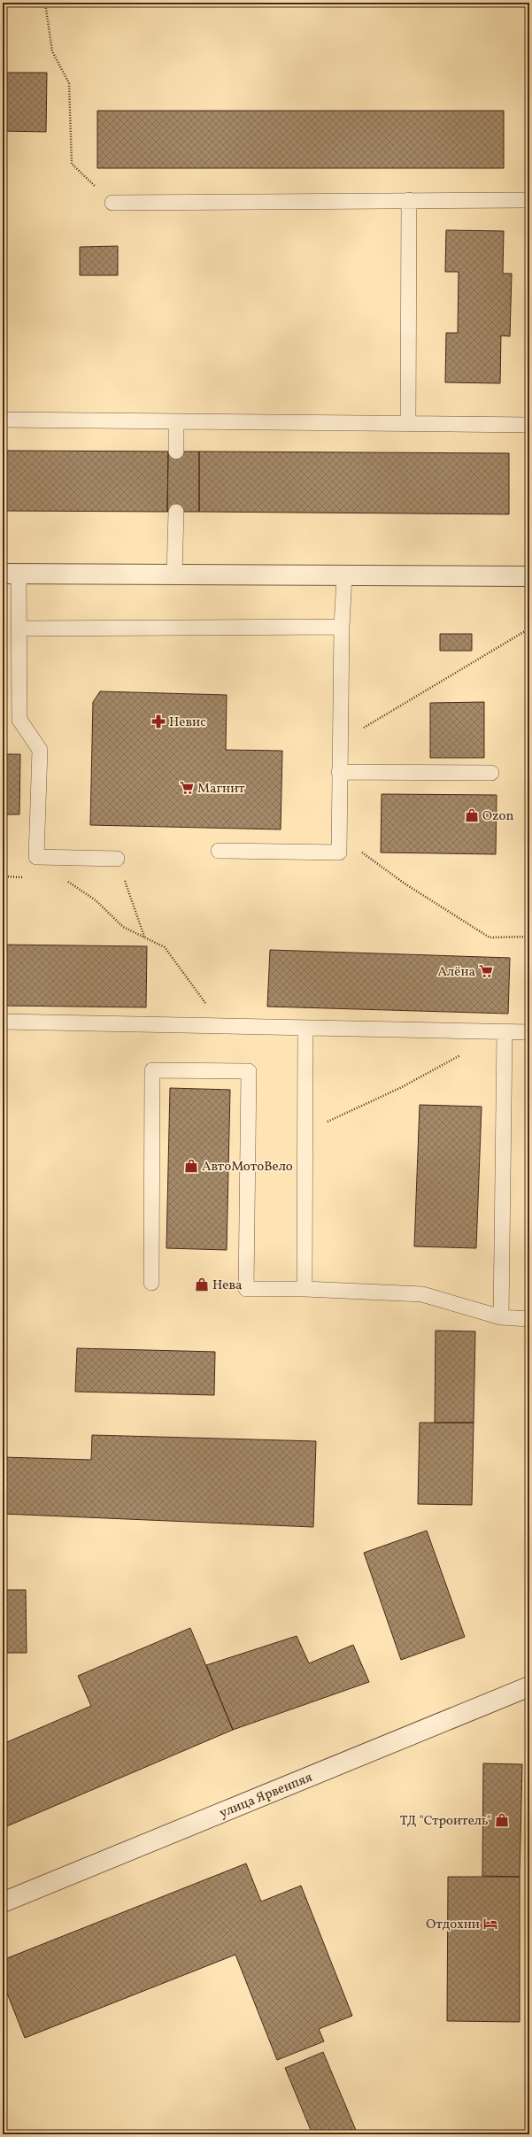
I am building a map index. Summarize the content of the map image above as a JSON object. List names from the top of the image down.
{
  "streets": {
    "street": ["улица Ярвенпяя"]
  },
  "places": {
    "pharmacy": ["Невис"],
    "supermarket": ["Магнит", "Алёна"],
    "shop": [
      "Ozon",
      "АвтоМотоВело",
      "Нева",
      "ТД \"Строитель\""
    ],
    "hotel": ["Отдохни"]
  }
}
